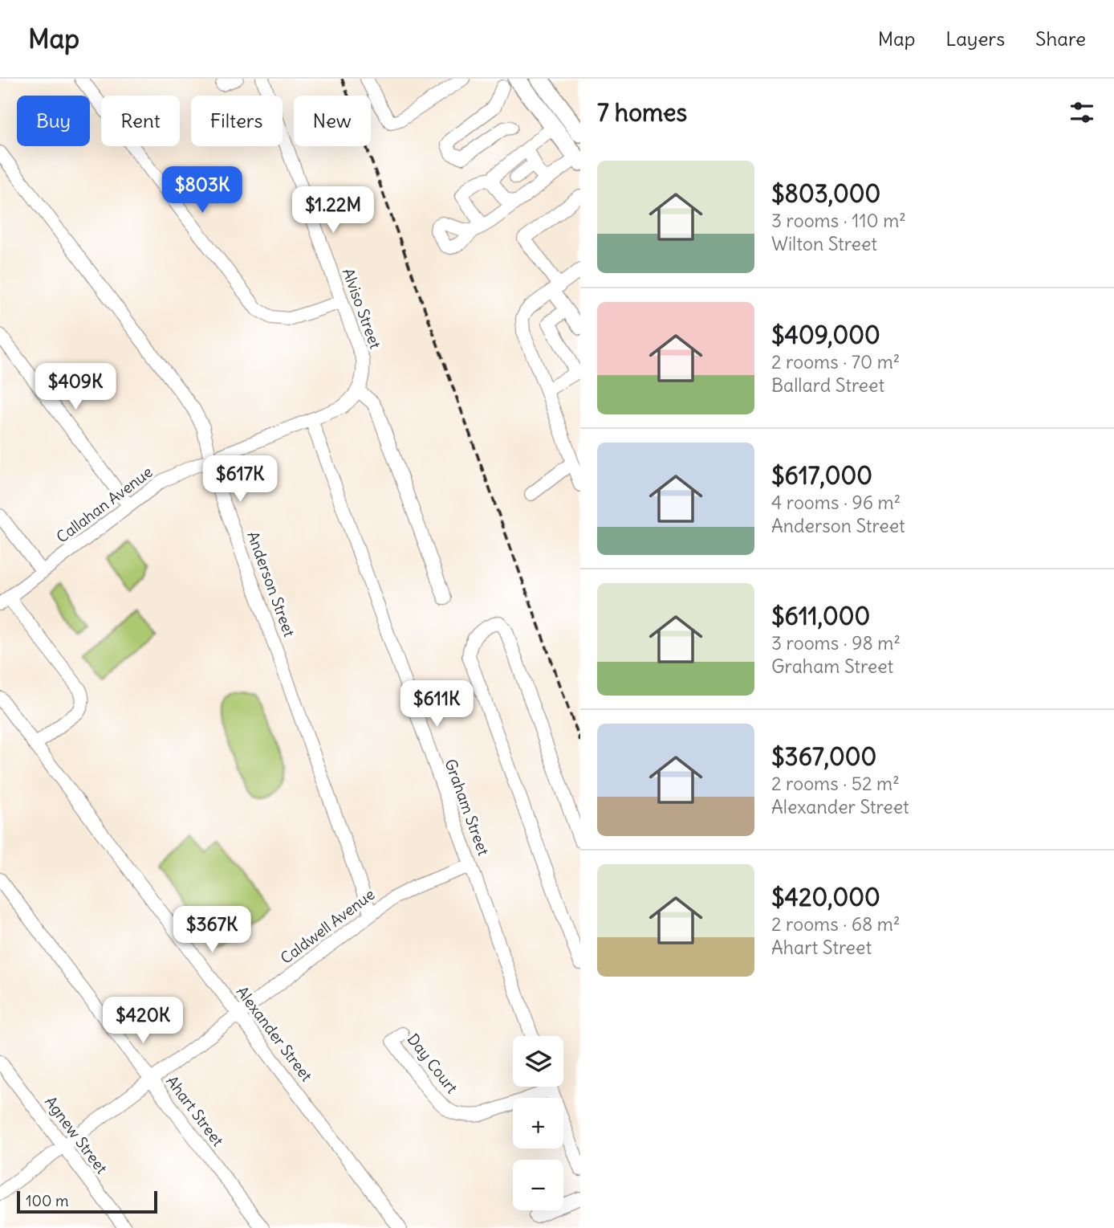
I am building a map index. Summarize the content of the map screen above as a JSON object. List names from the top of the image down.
{
  "streets": {
    "street": [
      "Alviso Street",
      "Callahan Avenue",
      "Anderson Street",
      "Graham Street",
      "Caldwell Avenue",
      "Alexander Street",
      "Day Court",
      "Ahart Street",
      "Agnew Street"
    ]
  },
  "crossings": [
    ["Alviso Street", "Callahan Avenue"],
    ["Callahan Avenue", "Anderson Street"],
    ["Callahan Avenue", "Graham Street"],
    ["Anderson Street", "Caldwell Avenue"],
    ["Graham Street", "Caldwell Avenue"],
    ["Caldwell Avenue", "Alexander Street"],
    ["Caldwell Avenue", "Ahart Street"],
    ["Caldwell Avenue", "Agnew Street"]
  ],
  "scale_bar": "100 m",
  "page": {
    "header": "Map",
    "nav": ["Map", "Layers", "Share"],
    "heading": "7 homes",
    "chip": [
      "Buy",
      "Rent",
      "Filters",
      "New"
    ],
    "list": [
      {
        "name": "$803,000",
        "note": "3 rooms · 110 m² · Wilton Street"
      },
      {
        "name": "$409,000",
        "note": "2 rooms · 70 m² · Ballard Street"
      },
      {
        "name": "$617,000",
        "note": "4 rooms · 96 m² · Anderson Street"
      },
      {
        "name": "$611,000",
        "note": "3 rooms · 98 m² · Graham Street"
      },
      {
        "name": "$367,000",
        "note": "2 rooms · 52 m² · Alexander Street"
      },
      {
        "name": "$420,000",
        "note": "2 rooms · 68 m² · Ahart Street"
      }
    ],
    "price": [
      "$803K",
      "$1.22M",
      "$409K",
      "$617K",
      "$611K",
      "$367K",
      "$420K"
    ],
    "map_buttons": ["+", "−"],
    "scale": "100 m"
  }
}
